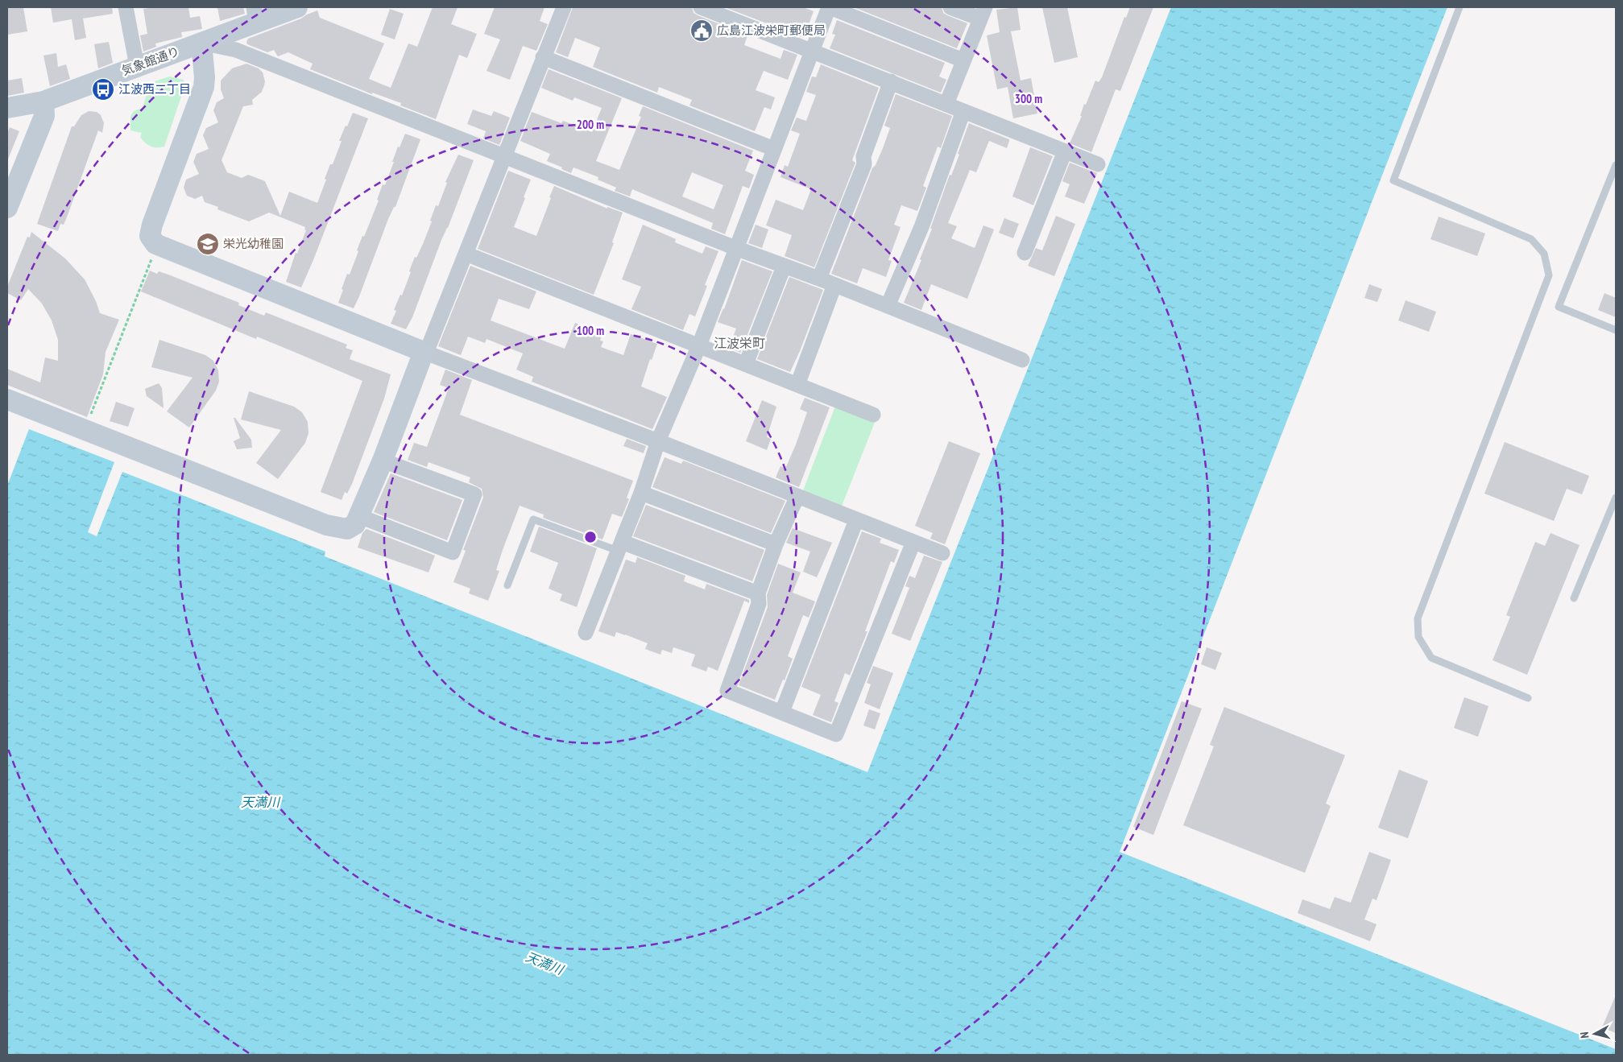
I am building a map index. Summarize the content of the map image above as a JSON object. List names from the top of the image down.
{
  "streets": {
    "street": ["気象館通り"]
  },
  "districts": ["江波栄町"],
  "water": ["天満川"],
  "places": {
    "public building": ["広島江波栄町郵便局"],
    "bus stop": ["江波西二丁目"],
    "school or university": ["栄光幼稚園"]
  },
  "north": "left",
  "rings": ["300 m", "200 m", "100 m"]
}
